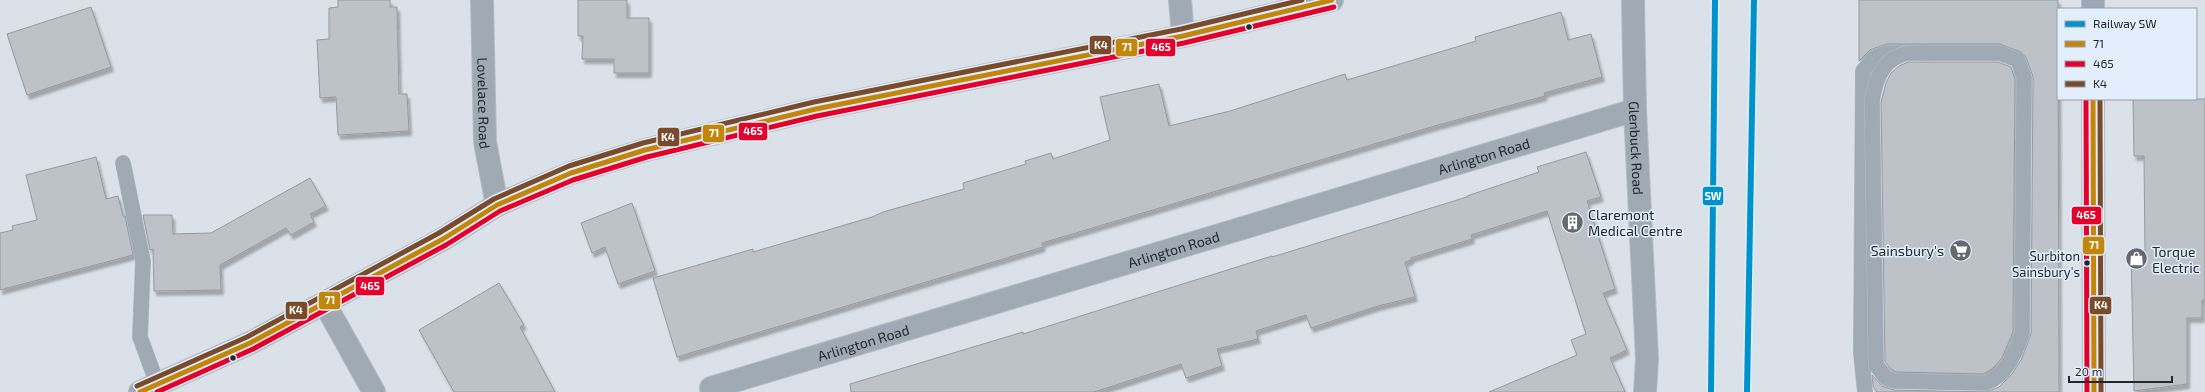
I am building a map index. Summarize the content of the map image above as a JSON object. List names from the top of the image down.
{
  "streets": {
    "street": ["Lovelace Road", "Glenbuck Road", "Arlington Road"]
  },
  "crossings": [
    ["Glenbuck Road", "Arlington Road"]
  ],
  "places": {
    "building": ["Claremont Medical Centre"],
    "supermarket": ["Sainsbury's"],
    "shop": ["Torque Electric"],
    "other": ["Surbiton Sainsbury's"]
  },
  "lines": [
    "rail line SW",
    "transit line 71",
    "transit line K4",
    "transit line 465"
  ],
  "legend": [
    "Railway SW",
    "71",
    "465",
    "K4"
  ],
  "scale_bar": "20 m"
}
